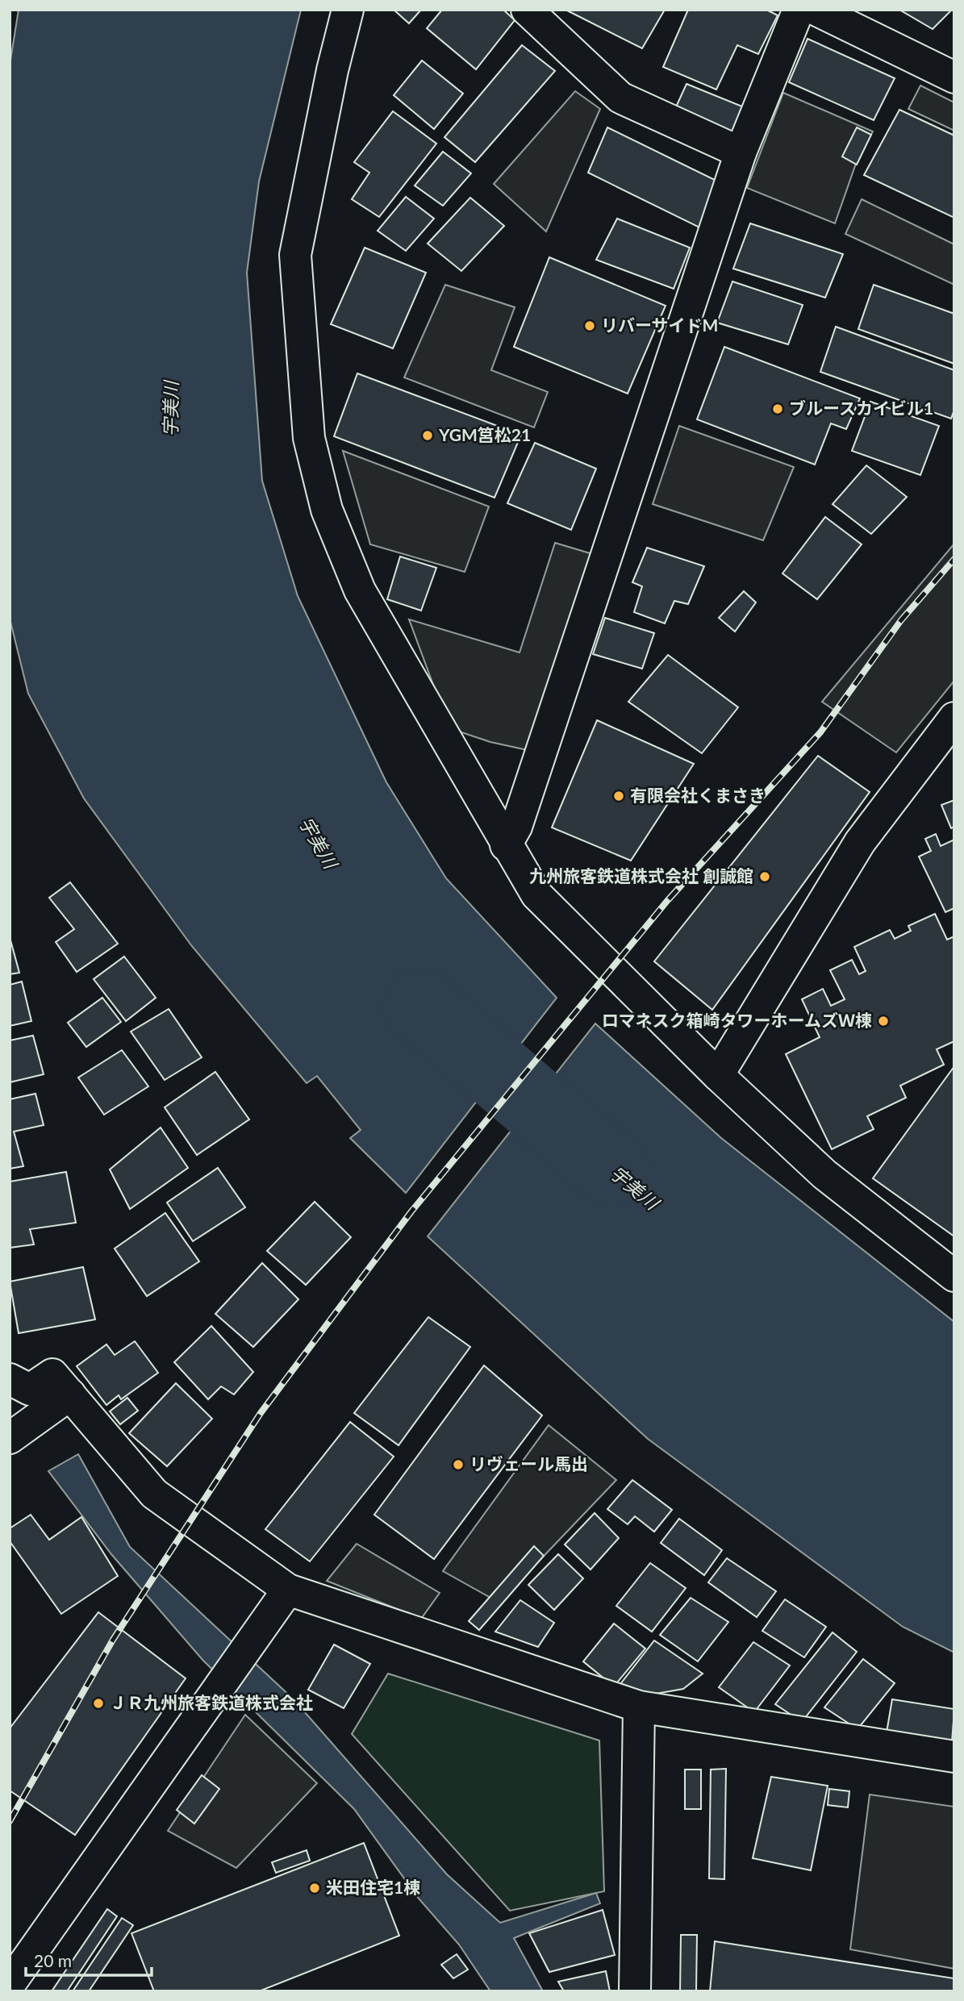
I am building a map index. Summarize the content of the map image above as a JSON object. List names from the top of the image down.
{
  "water": ["宇美川"],
  "places": [
    "リバーサイドM",
    "ブルースカイビル1",
    "YGM筥松21",
    "有限会社くまさき",
    "九州旅客鉄道株式会社 創誠館",
    "ロマネスク箱崎タワーホームズＷ棟",
    "リヴェール馬出",
    "ＪＲ九州旅客鉄道株式会社",
    "米田住宅1棟"
  ],
  "scale_bar": "20 m"
}
